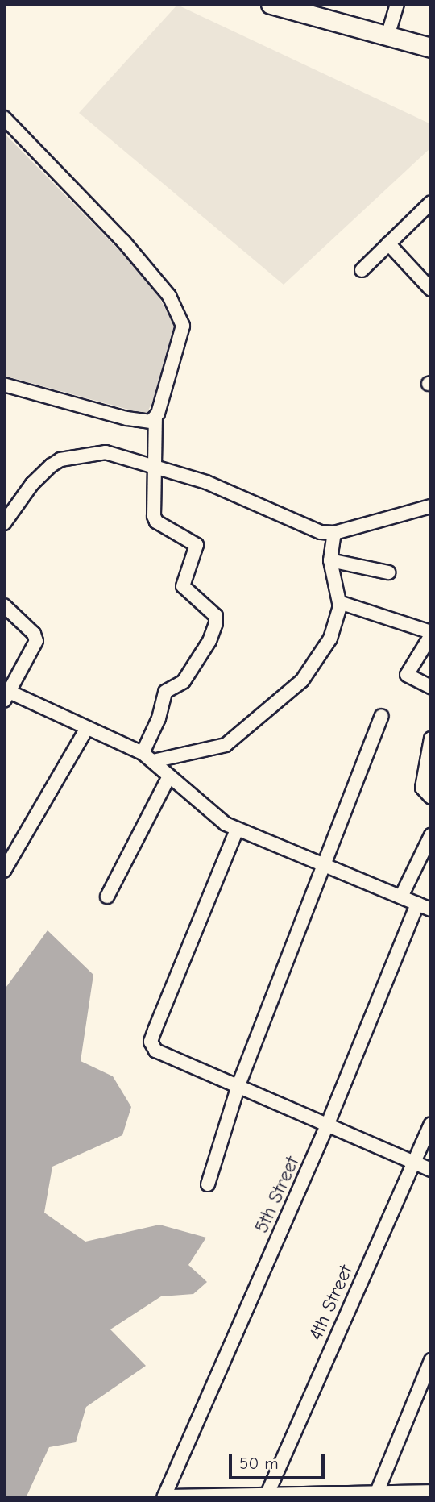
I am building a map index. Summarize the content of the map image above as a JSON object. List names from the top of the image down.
{
  "streets": {
    "street": ["5th Street", "4th Street"]
  },
  "scale_bar": "50 m"
}
